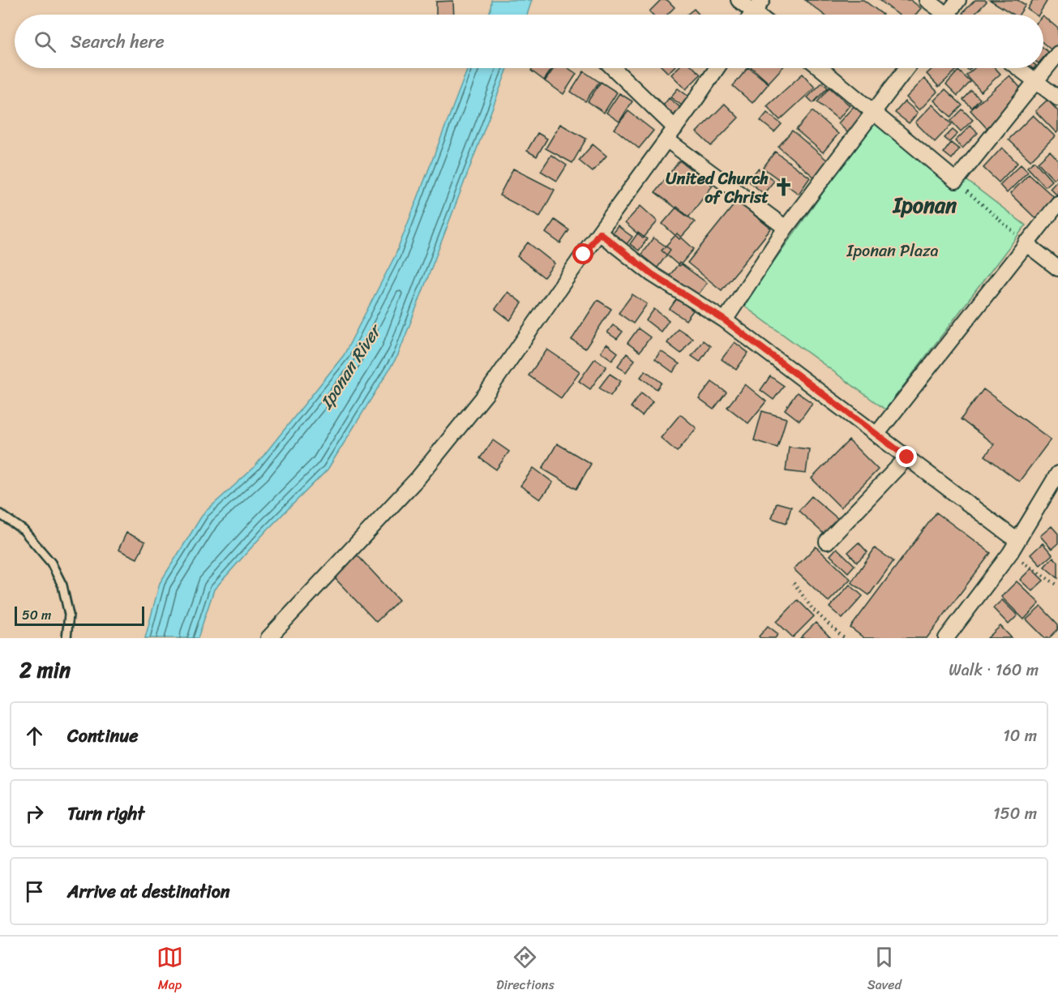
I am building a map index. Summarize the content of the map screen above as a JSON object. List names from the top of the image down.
{
  "districts": ["Iponan"],
  "water": ["Iponan River"],
  "parks": ["Iponan Plaza"],
  "places": {
    "church": ["United Church of Christ"]
  },
  "scale_bar": "50 m",
  "page": {
    "search": "Search here",
    "scale": "50 m",
    "heading": ["2 min", "Walk · 160 m"],
    "list": [
      ["Continue", "10 m"],
      ["Turn right", "150 m"],
      "Arrive at destination"
    ],
    "nav": ["Map", "Directions", "Saved"]
  }
}
